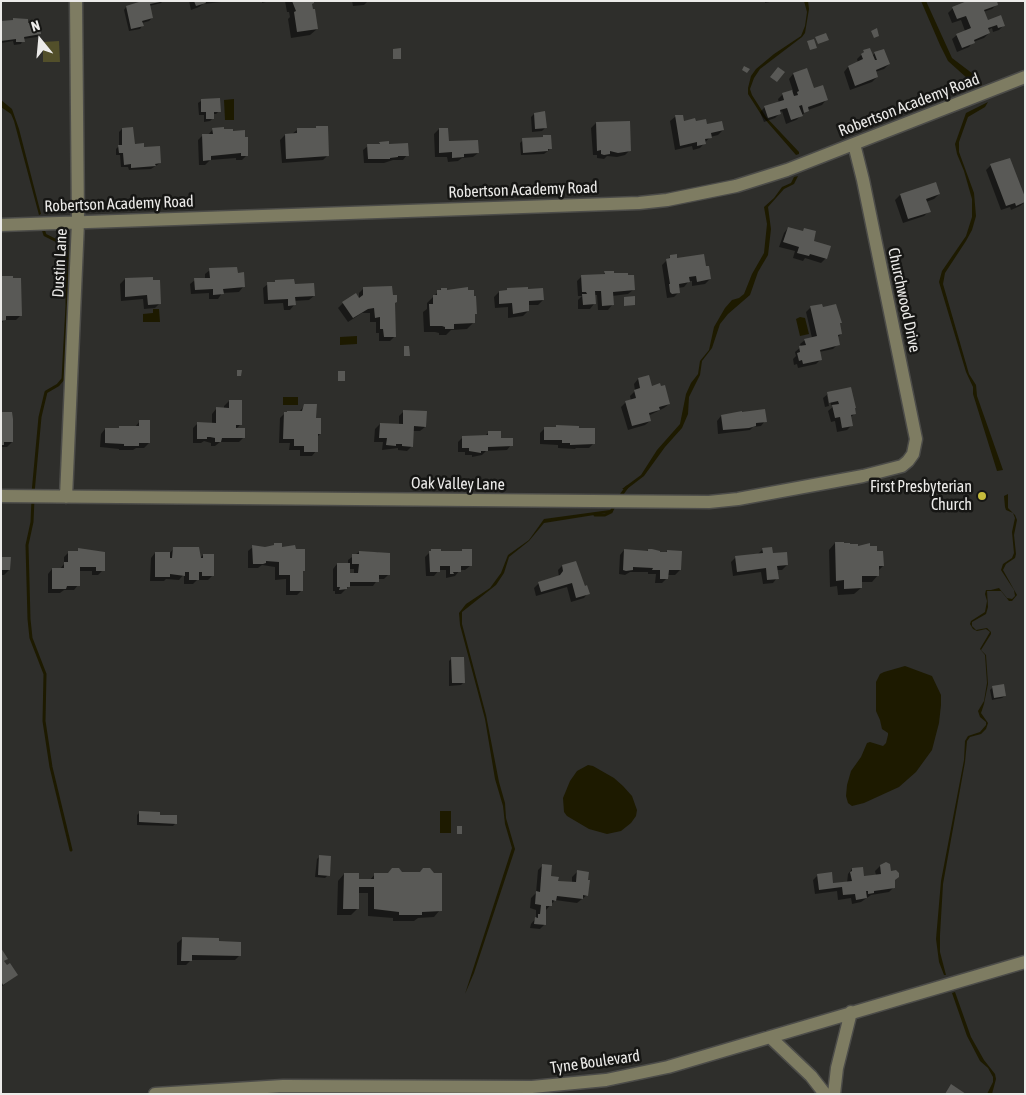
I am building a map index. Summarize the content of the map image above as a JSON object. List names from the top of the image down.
{
  "streets": {
    "street": [
      "Robertson Academy Road",
      "Dustin Lane",
      "Churchwood Drive",
      "Oak Valley Lane",
      "Tyne Boulevard"
    ]
  },
  "crossings": [
    ["Robertson Academy Road", "Dustin Lane"],
    ["Robertson Academy Road", "Churchwood Drive"],
    ["Dustin Lane", "Oak Valley Lane"],
    ["Churchwood Drive", "Oak Valley Lane"]
  ],
  "places": ["First Presbyterian Church"],
  "north": "top"
}
